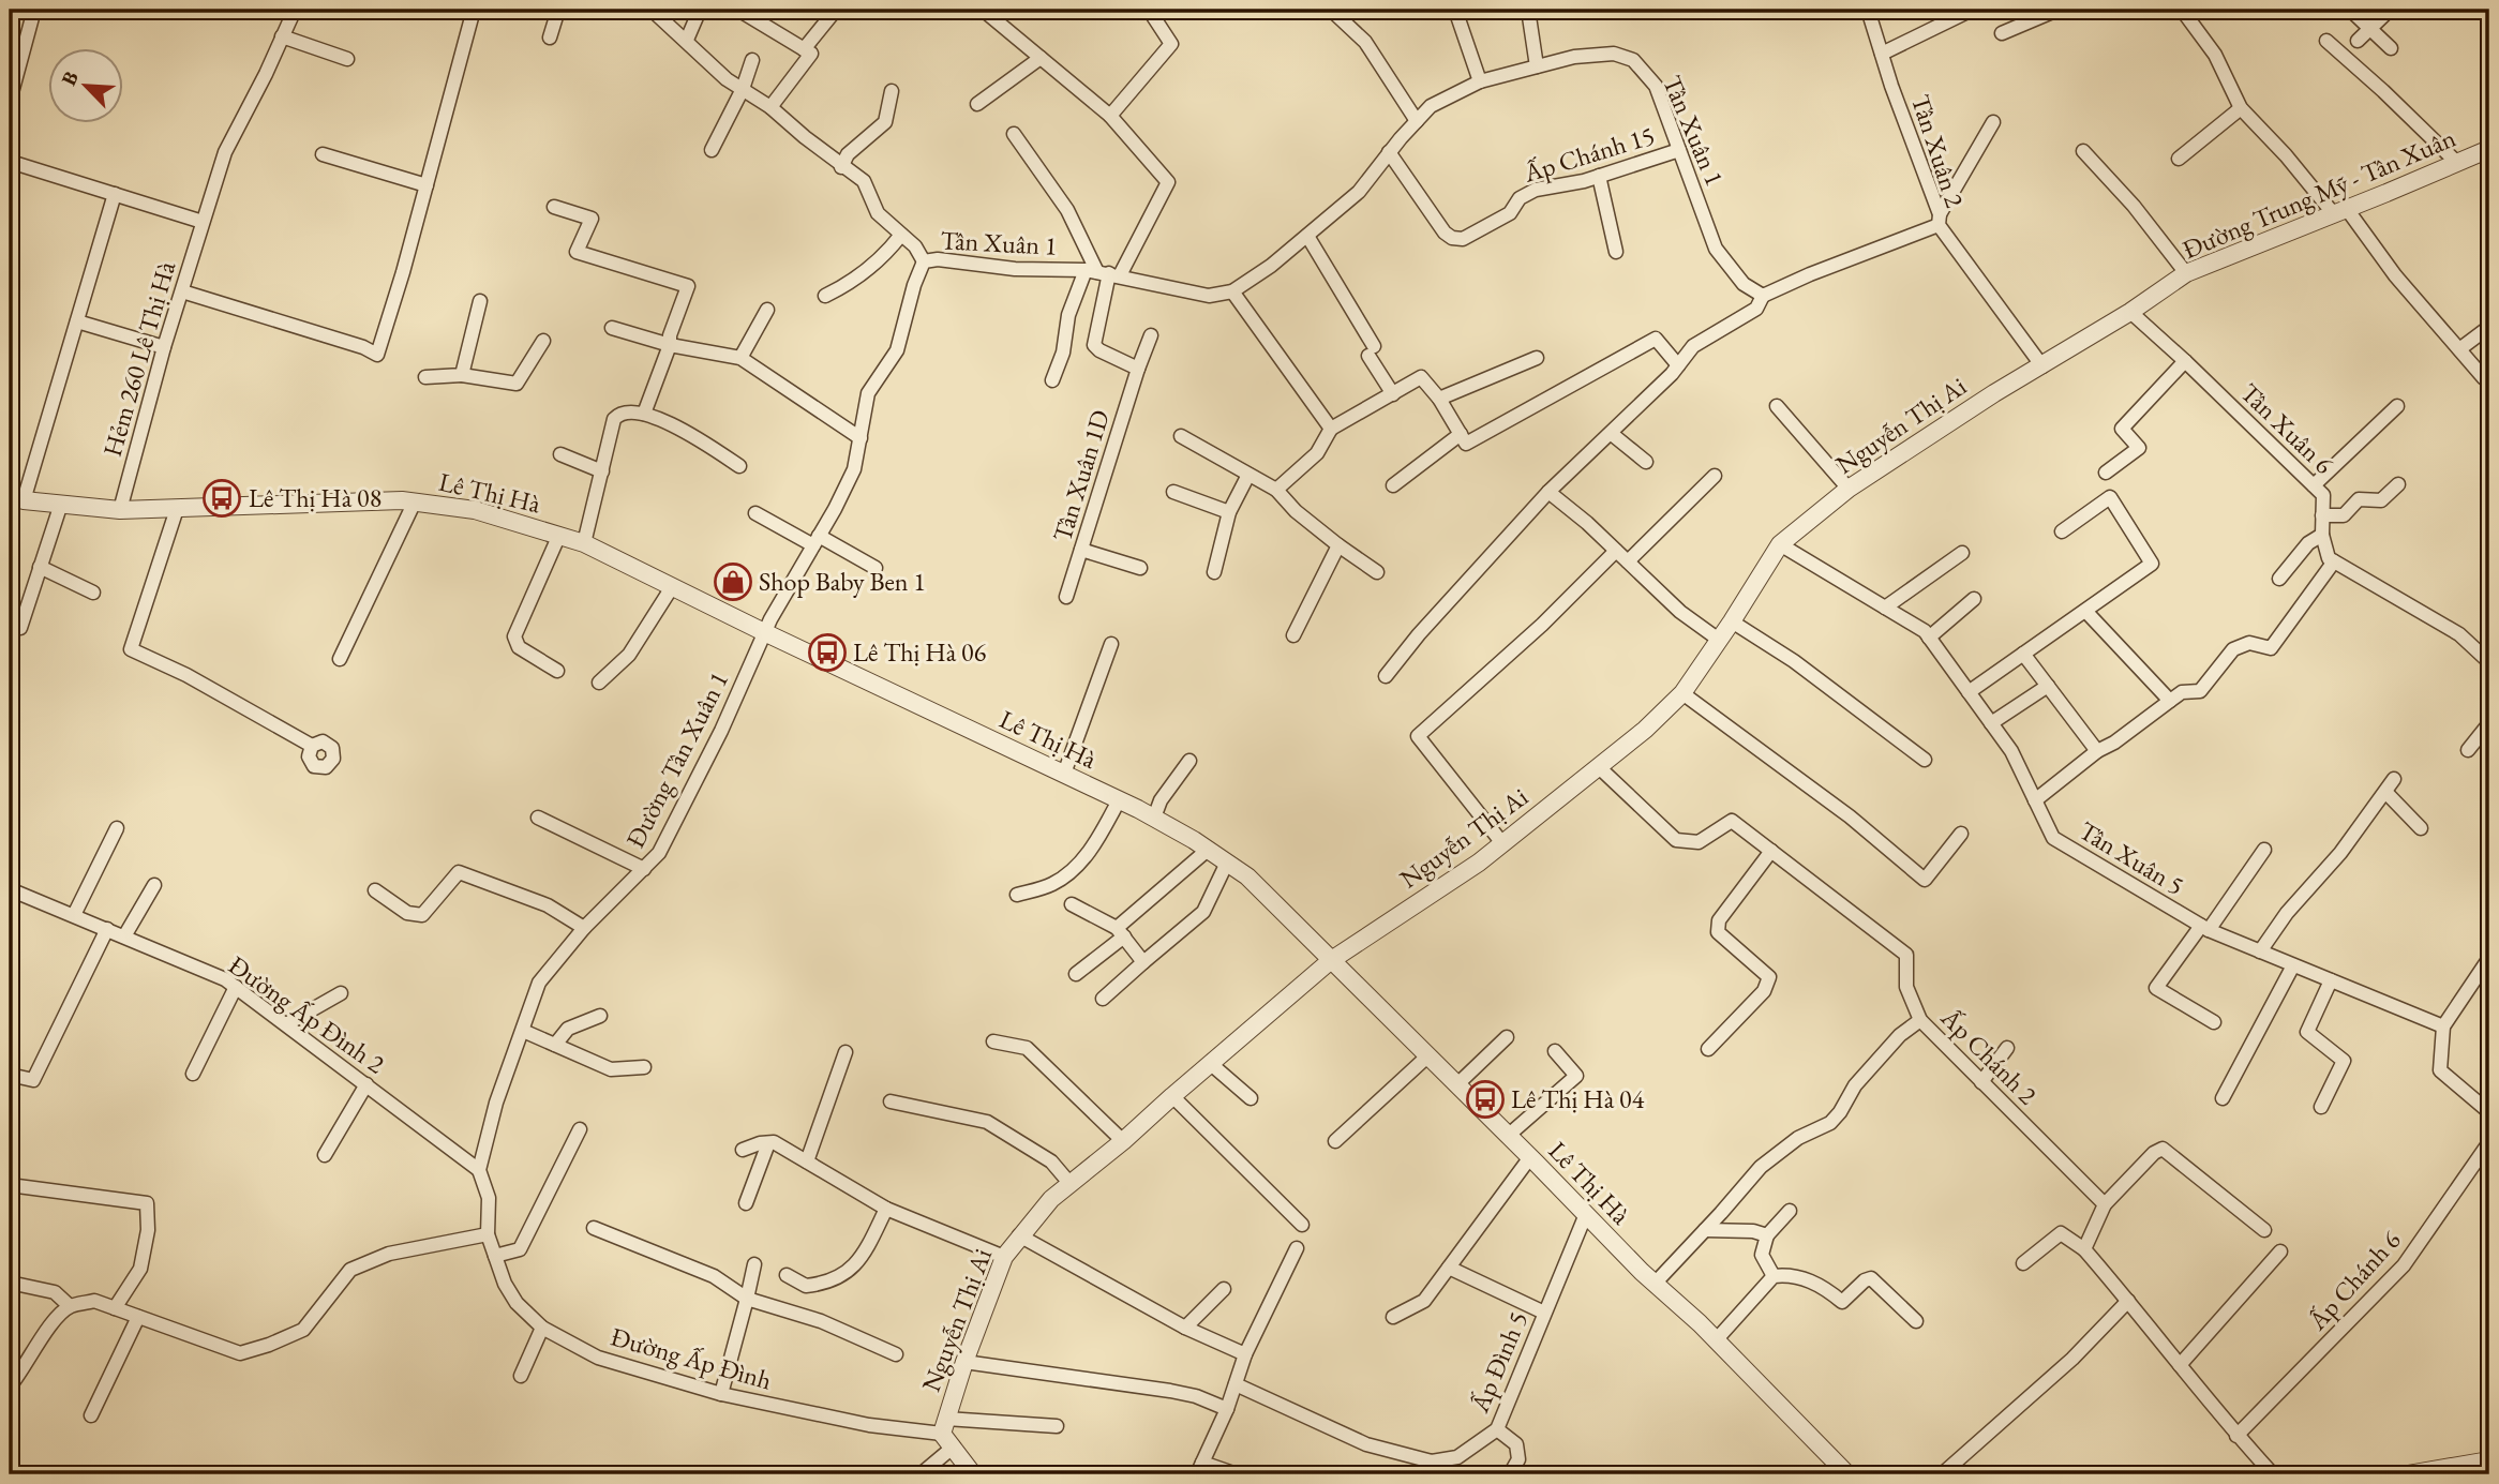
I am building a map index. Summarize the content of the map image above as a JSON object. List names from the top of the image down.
{
  "streets": {
    "street": [
      "Tân Xuân 1",
      "Tân Xuân 2",
      "Ấp Chánh 15",
      "Đường Trung Mỹ - Tân Xuân",
      "Hẻm 260 Lê Thị Hà",
      "Nguyễn Thị Ai",
      "Tân Xuân 6",
      "Tân Xuân 1D",
      "Lê Thị Hà",
      "Đường Tân Xuân 1",
      "Tân Xuân 5",
      "Đường Ấp Đình 2",
      "Ấp Chánh 2",
      "Ấp Chánh 6",
      "Đường Ấp Đình",
      "Ấp Đình 5"
    ]
  },
  "crossings": [
    ["Tân Xuân 1", "Ấp Chánh 15"],
    ["Tân Xuân 1", "Lê Thị Hà"],
    ["Tân Xuân 1", "Đường Tân Xuân 1"],
    ["Tân Xuân 2", "Nguyễn Thị Ai"],
    ["Đường Trung Mỹ - Tân Xuân", "Nguyễn Thị Ai"],
    ["Đường Trung Mỹ - Tân Xuân", "Tân Xuân 6"],
    ["Hẻm 260 Lê Thị Hà", "Lê Thị Hà"],
    ["Nguyễn Thị Ai", "Tân Xuân 6"],
    ["Nguyễn Thị Ai", "Lê Thị Hà"],
    ["Nguyễn Thị Ai", "Tân Xuân 5"],
    ["Nguyễn Thị Ai", "Ấp Chánh 2"],
    ["Nguyễn Thị Ai", "Đường Ấp Đình"],
    ["Lê Thị Hà", "Đường Tân Xuân 1"],
    ["Lê Thị Hà", "Ấp Đình 5"],
    ["Đường Tân Xuân 1", "Đường Ấp Đình 2"],
    ["Đường Tân Xuân 1", "Đường Ấp Đình"]
  ],
  "places": {
    "bus stop": ["Lê Thị Hà 08", "Lê Thị Hà 06", "Lê Thị Hà 04"],
    "shop": ["Shop Baby Ben 1"]
  },
  "north": "top left"
}
